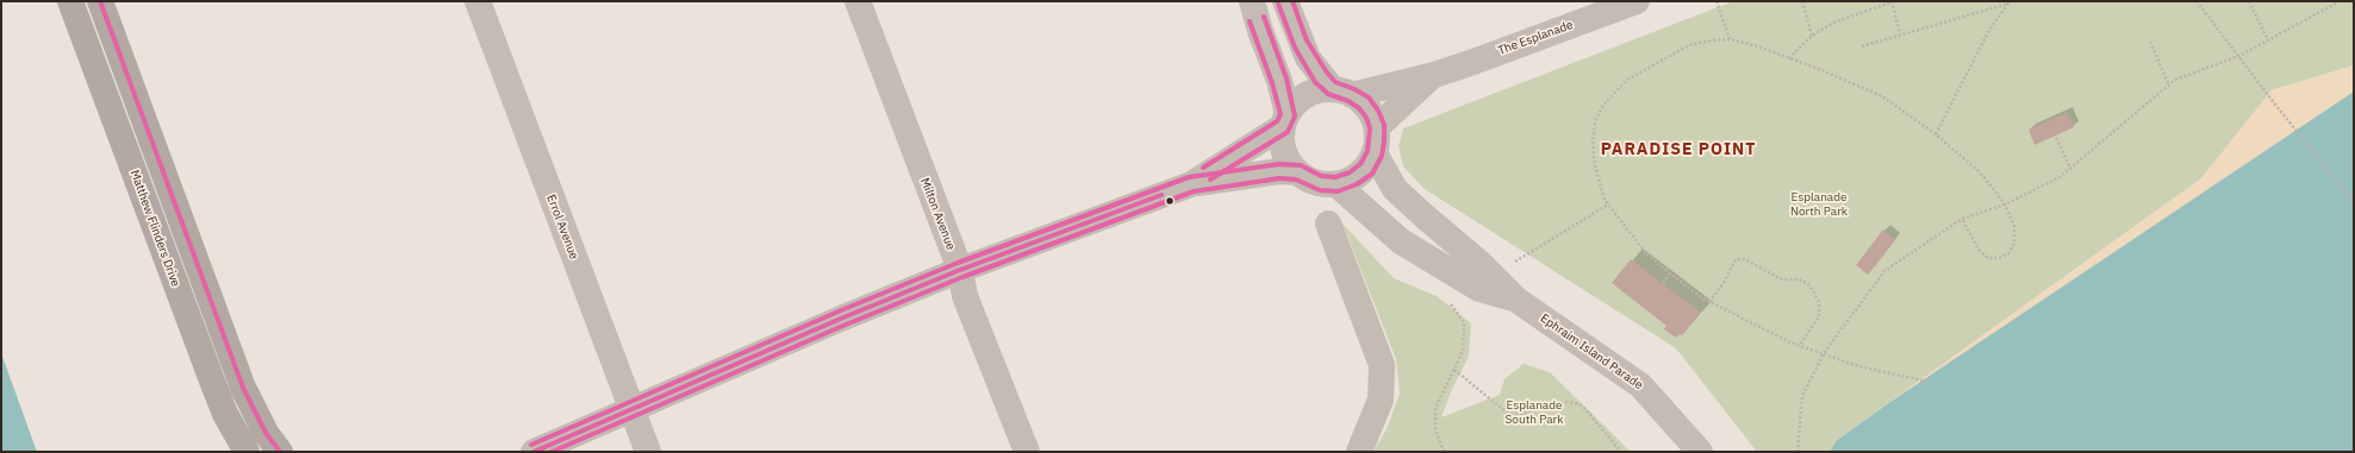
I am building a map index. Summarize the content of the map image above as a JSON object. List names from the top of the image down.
{
  "streets": {
    "main road": ["Matthew Flinders Drive"],
    "street": [
      "The Esplanade",
      "Milton Avenue",
      "Errol Avenue",
      "Ephraim Island Parade"
    ]
  },
  "crossings": [
    ["The Esplanade", "Ephraim Island Parade"]
  ],
  "districts": ["PARADISE POINT"],
  "parks": ["Esplanade North Park", "Esplanade South Park"]
}
